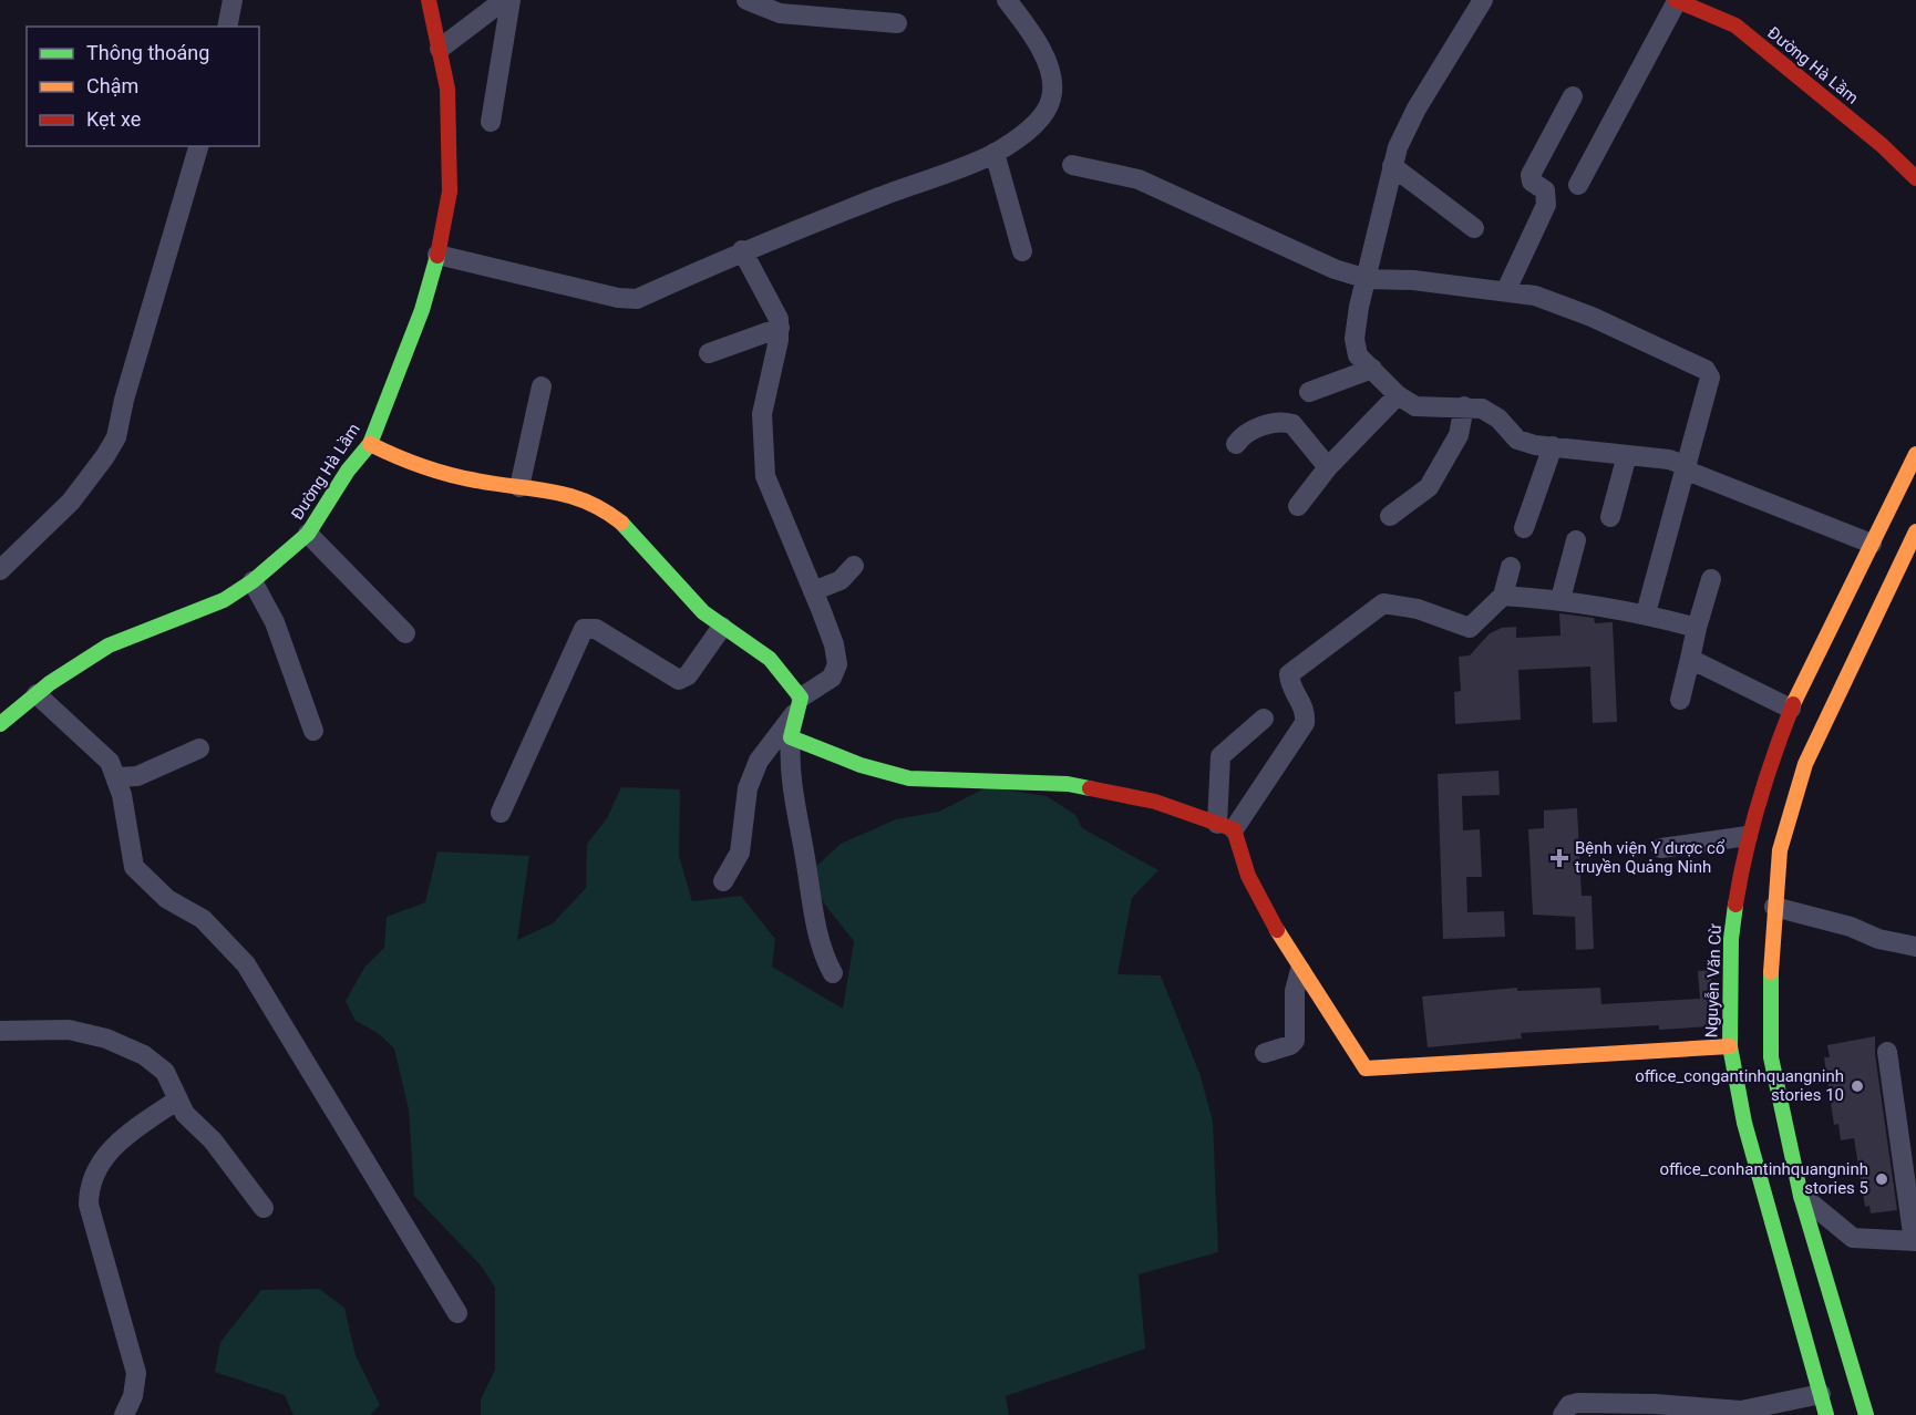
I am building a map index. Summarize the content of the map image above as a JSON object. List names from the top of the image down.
{
  "streets": {
    "main road": ["Đường Hà Lầm", "Nguyễn Văn Cừ"]
  },
  "places": {
    "health": ["Bệnh viện Y dược cổ truyền Quảng Ninh"],
    "other": ["office_congantinhquangninh stories 10", "office_conhantinhquangninh stories 5"]
  },
  "legend": ["Thông thoáng", "Chậm", "Kẹt xe"]
}
